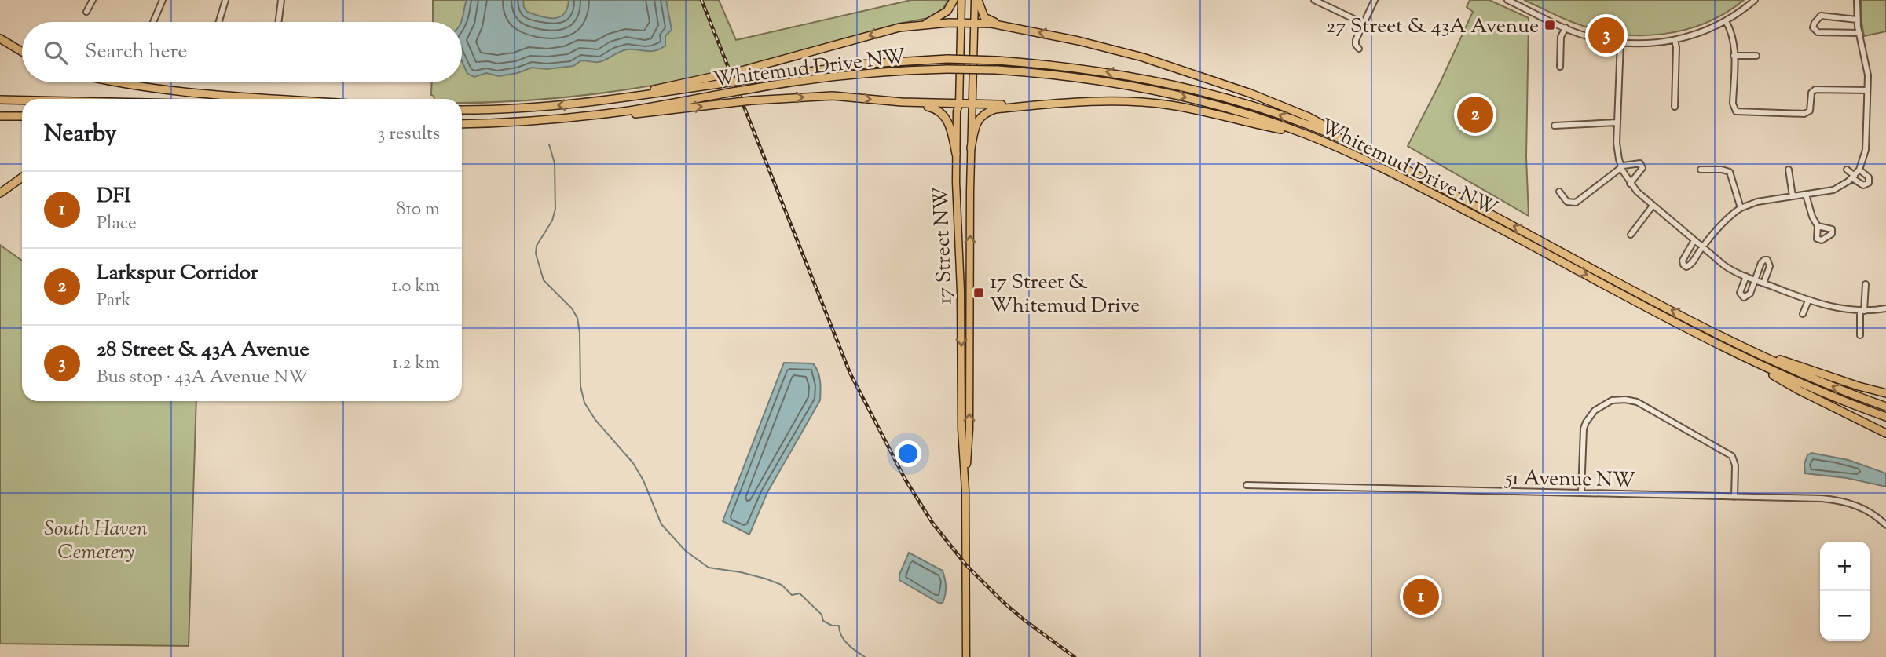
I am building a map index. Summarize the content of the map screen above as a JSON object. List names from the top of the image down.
{
  "streets": {
    "highway": ["Whitemud Drive NW"],
    "main road": ["17 Street NW"],
    "street": ["51 Avenue NW"]
  },
  "parks": ["South Haven Cemetery"],
  "places": {
    "transit": ["27 Street & 43A Avenue", "17 Street & Whitemud Drive"]
  },
  "page": {
    "pins": ["3", "2", "1"],
    "search": "Search here",
    "heading": ["Nearby", "3 results"],
    "list": [
      {
        "mark": "1",
        "name": "DFI",
        "note": "Place",
        "value": "810 m"
      },
      {
        "mark": "2",
        "name": "Larkspur Corridor",
        "note": "Park",
        "value": "1.0 km"
      },
      {
        "mark": "3",
        "name": "28 Street & 43A Avenue",
        "note": "Bus stop · 43A Avenue NW",
        "value": "1.2 km"
      }
    ],
    "map_buttons": ["+", "−"]
  }
}
